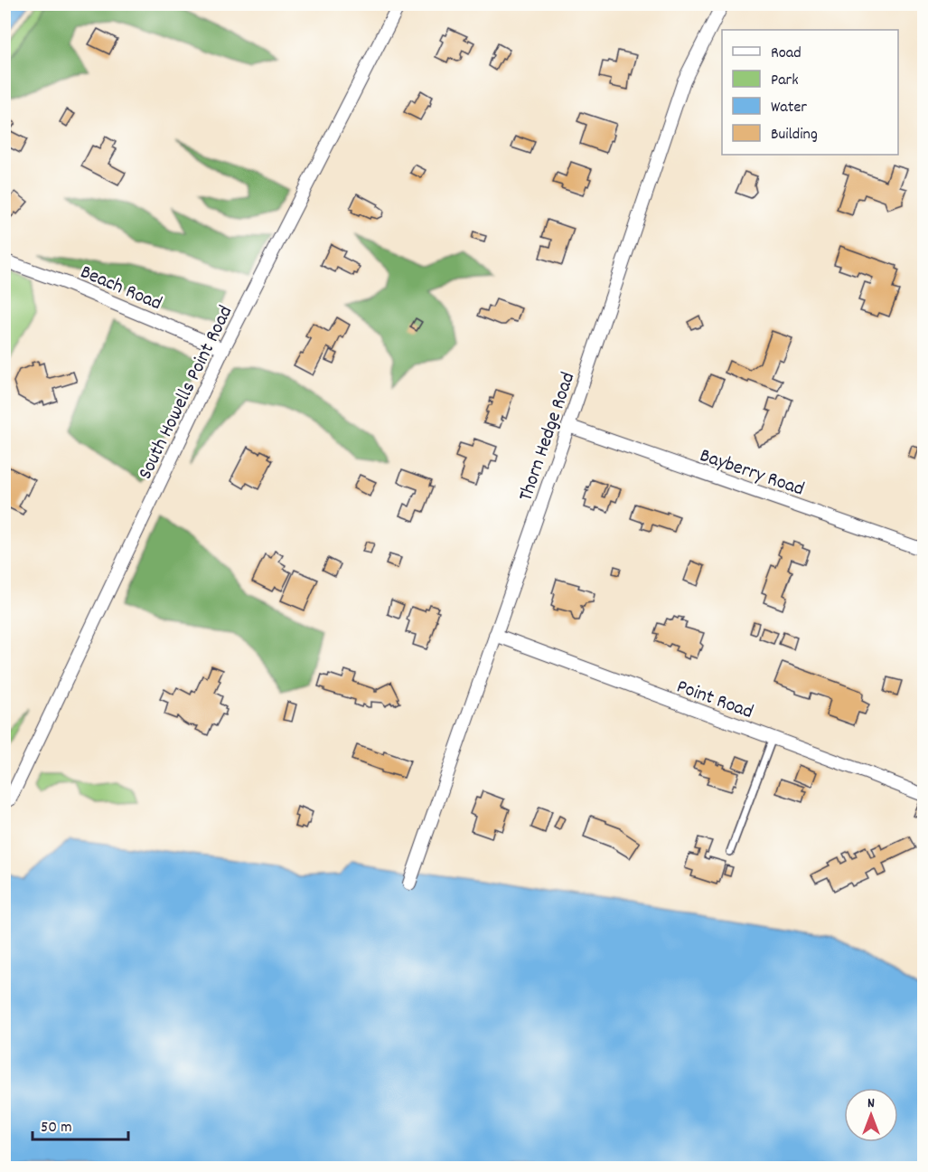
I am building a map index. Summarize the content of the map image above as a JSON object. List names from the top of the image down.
{
  "streets": {
    "street": [
      "Beach Road",
      "South Howells Point Road",
      "Thorn Hedge Road",
      "Bayberry Road",
      "Point Road"
    ]
  },
  "crossings": [
    ["Beach Road", "South Howells Point Road"],
    ["Thorn Hedge Road", "Bayberry Road"],
    ["Thorn Hedge Road", "Point Road"]
  ],
  "legend": [
    "Road",
    "Park",
    "Water",
    "Building"
  ],
  "scale_bar": "50 m",
  "north": "top"
}
